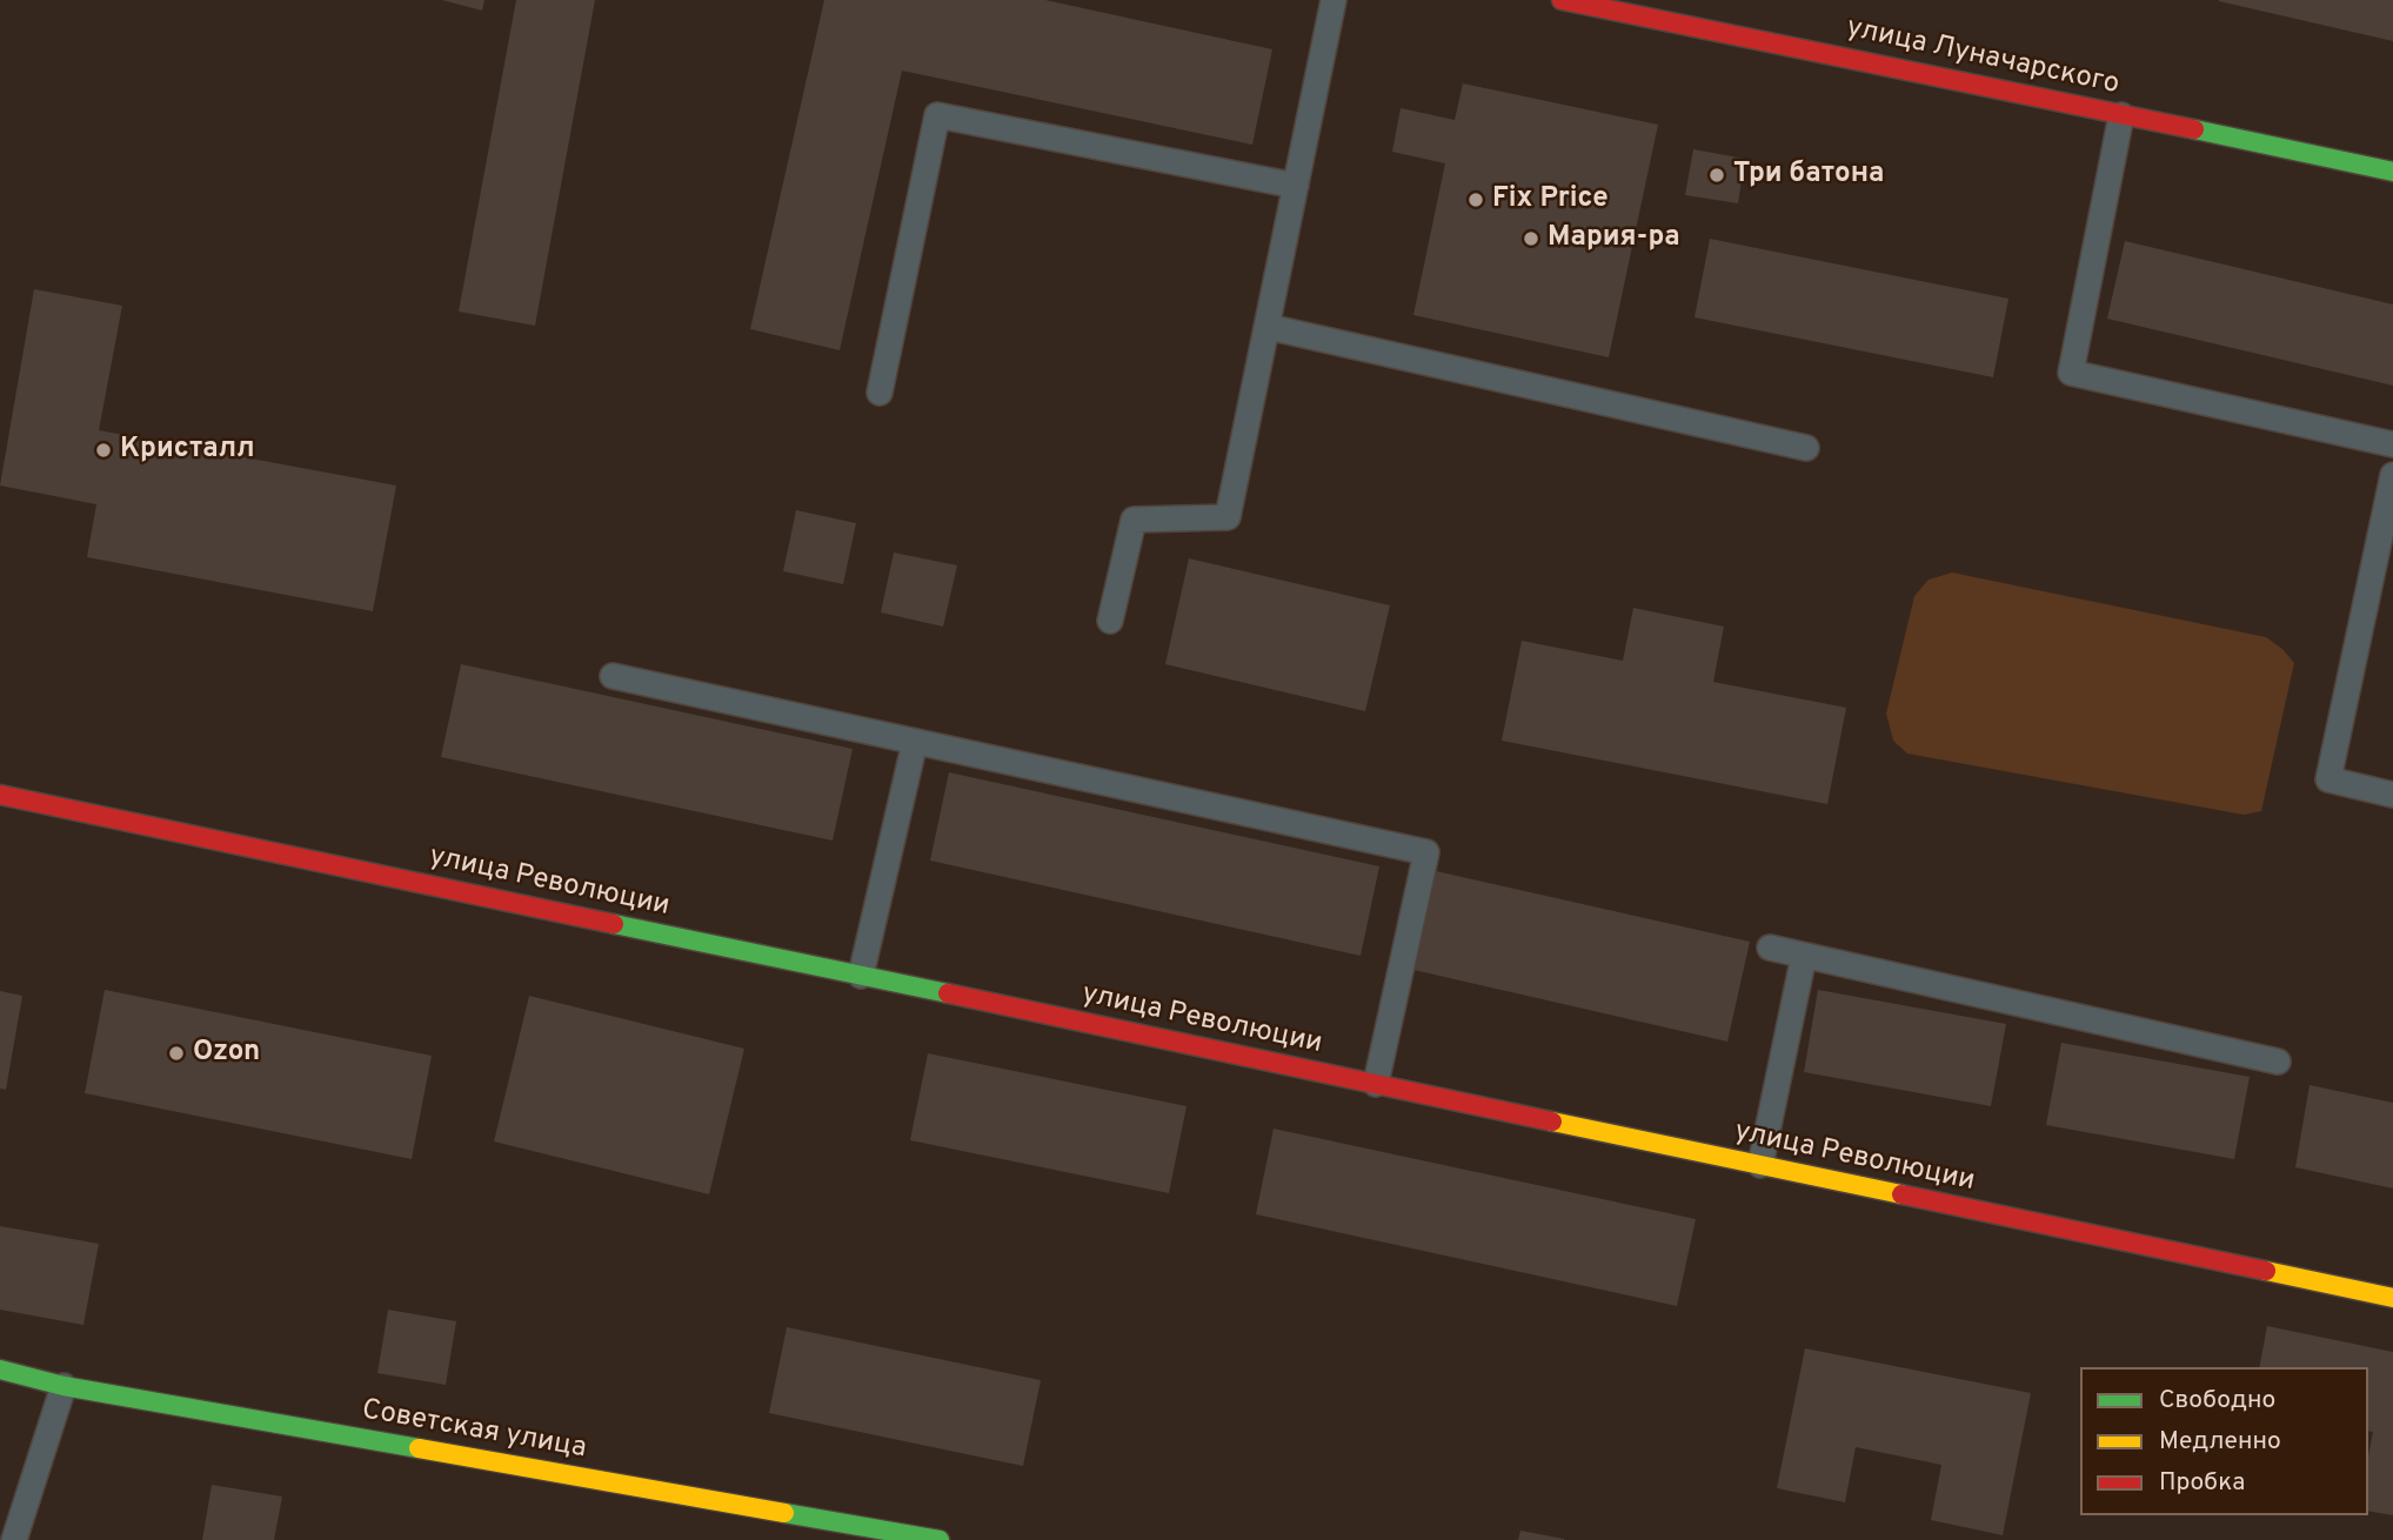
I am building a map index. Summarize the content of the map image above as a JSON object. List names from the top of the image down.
{
  "streets": {
    "street": ["улица Луначарского", "улица Революции", "Советская улица"]
  },
  "places": [
    "Три батона",
    "Fix Price",
    "Мария-ра",
    "Кристалл",
    "Ozon"
  ],
  "legend": ["Свободно", "Медленно", "Пробка"]
}
